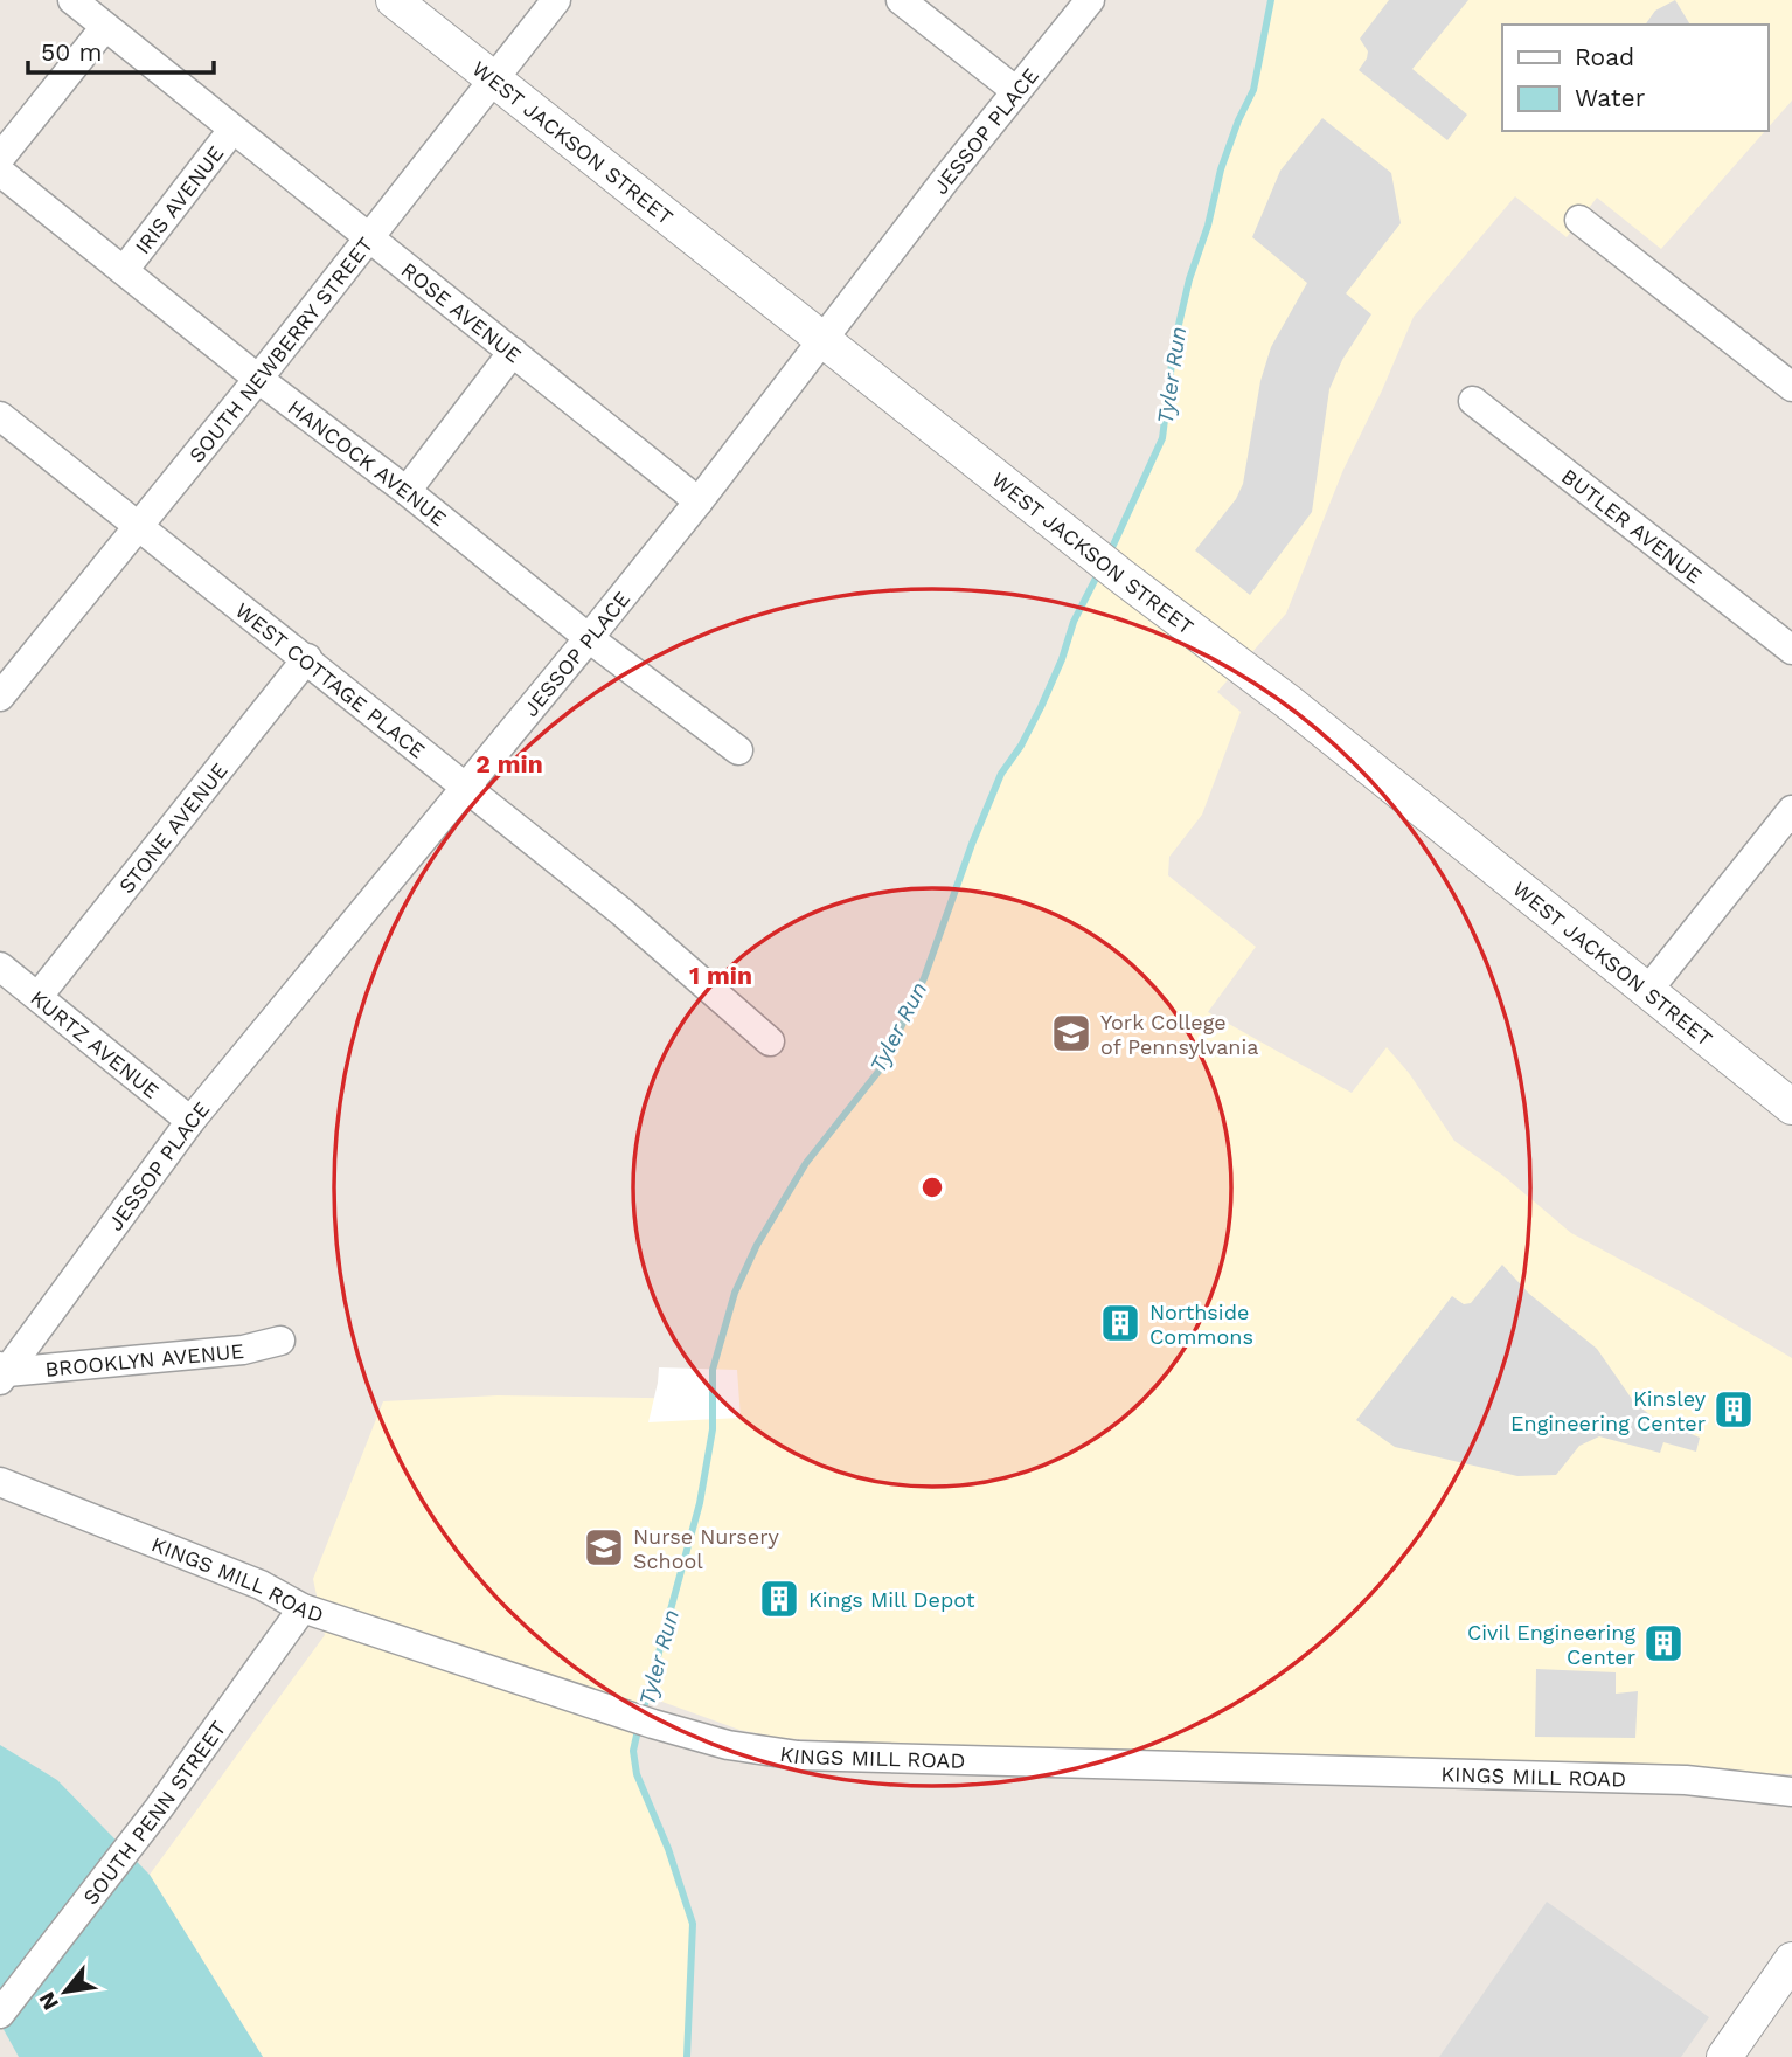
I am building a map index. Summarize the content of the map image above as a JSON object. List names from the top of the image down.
{
  "streets": {
    "street": [
      "JESSOP PLACE",
      "WEST JACKSON STREET",
      "IRIS AVENUE",
      "ROSE AVENUE",
      "SOUTH NEWBERRY STREET",
      "HANCOCK AVENUE",
      "BUTLER AVENUE",
      "WEST COTTAGE PLACE",
      "STONE AVENUE",
      "KURTZ AVENUE",
      "BROOKLYN AVENUE",
      "KINGS MILL ROAD",
      "SOUTH PENN STREET"
    ]
  },
  "crossings": [
    ["JESSOP PLACE", "WEST JACKSON STREET"],
    ["JESSOP PLACE", "ROSE AVENUE"],
    ["JESSOP PLACE", "HANCOCK AVENUE"],
    ["JESSOP PLACE", "WEST COTTAGE PLACE"],
    ["JESSOP PLACE", "KURTZ AVENUE"],
    ["JESSOP PLACE", "BROOKLYN AVENUE"],
    ["WEST JACKSON STREET", "SOUTH NEWBERRY STREET"],
    ["IRIS AVENUE", "ROSE AVENUE"],
    ["IRIS AVENUE", "HANCOCK AVENUE"],
    ["ROSE AVENUE", "SOUTH NEWBERRY STREET"],
    ["SOUTH NEWBERRY STREET", "HANCOCK AVENUE"],
    ["SOUTH NEWBERRY STREET", "WEST COTTAGE PLACE"],
    ["WEST COTTAGE PLACE", "STONE AVENUE"],
    ["STONE AVENUE", "KURTZ AVENUE"],
    ["KINGS MILL ROAD", "SOUTH PENN STREET"]
  ],
  "water": ["Tyler Run"],
  "places": {
    "school or university": ["York College of Pennsylvania", "Nurse Nursery School"],
    "building": [
      "Northside Commons",
      "Kinsley Engineering Center",
      "Kings Mill Depot",
      "Civil Engineering Center"
    ]
  },
  "legend": ["Road", "Water"],
  "scale_bar": "50 m",
  "north": "bottom left",
  "rings": ["2 min", "1 min"]
}
